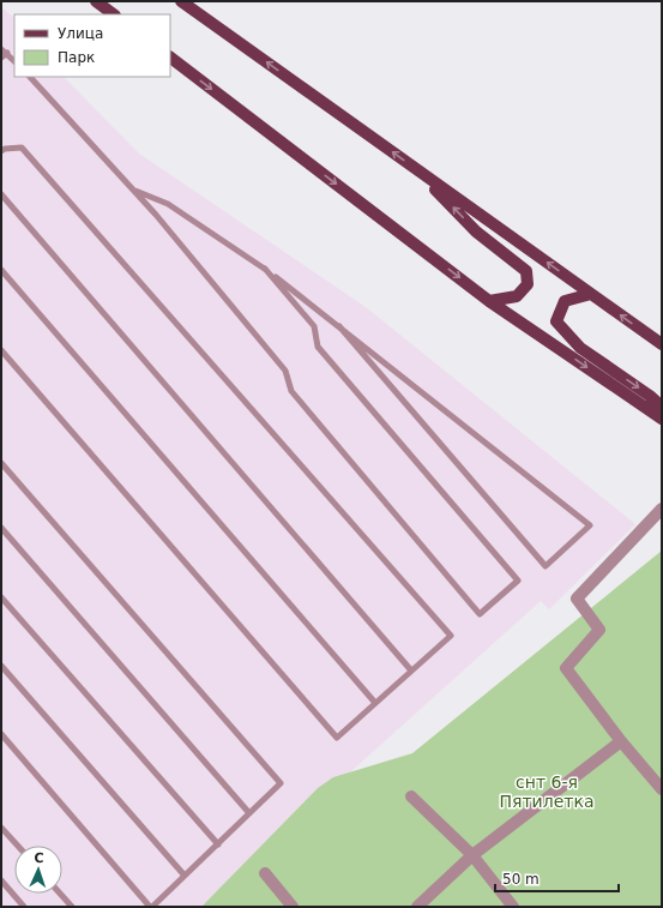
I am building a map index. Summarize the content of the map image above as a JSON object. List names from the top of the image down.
{
  "parks": ["снт 6-я Пятилетка"],
  "legend": ["Улица", "Парк"],
  "scale_bar": "50 m",
  "north": "top"
}
